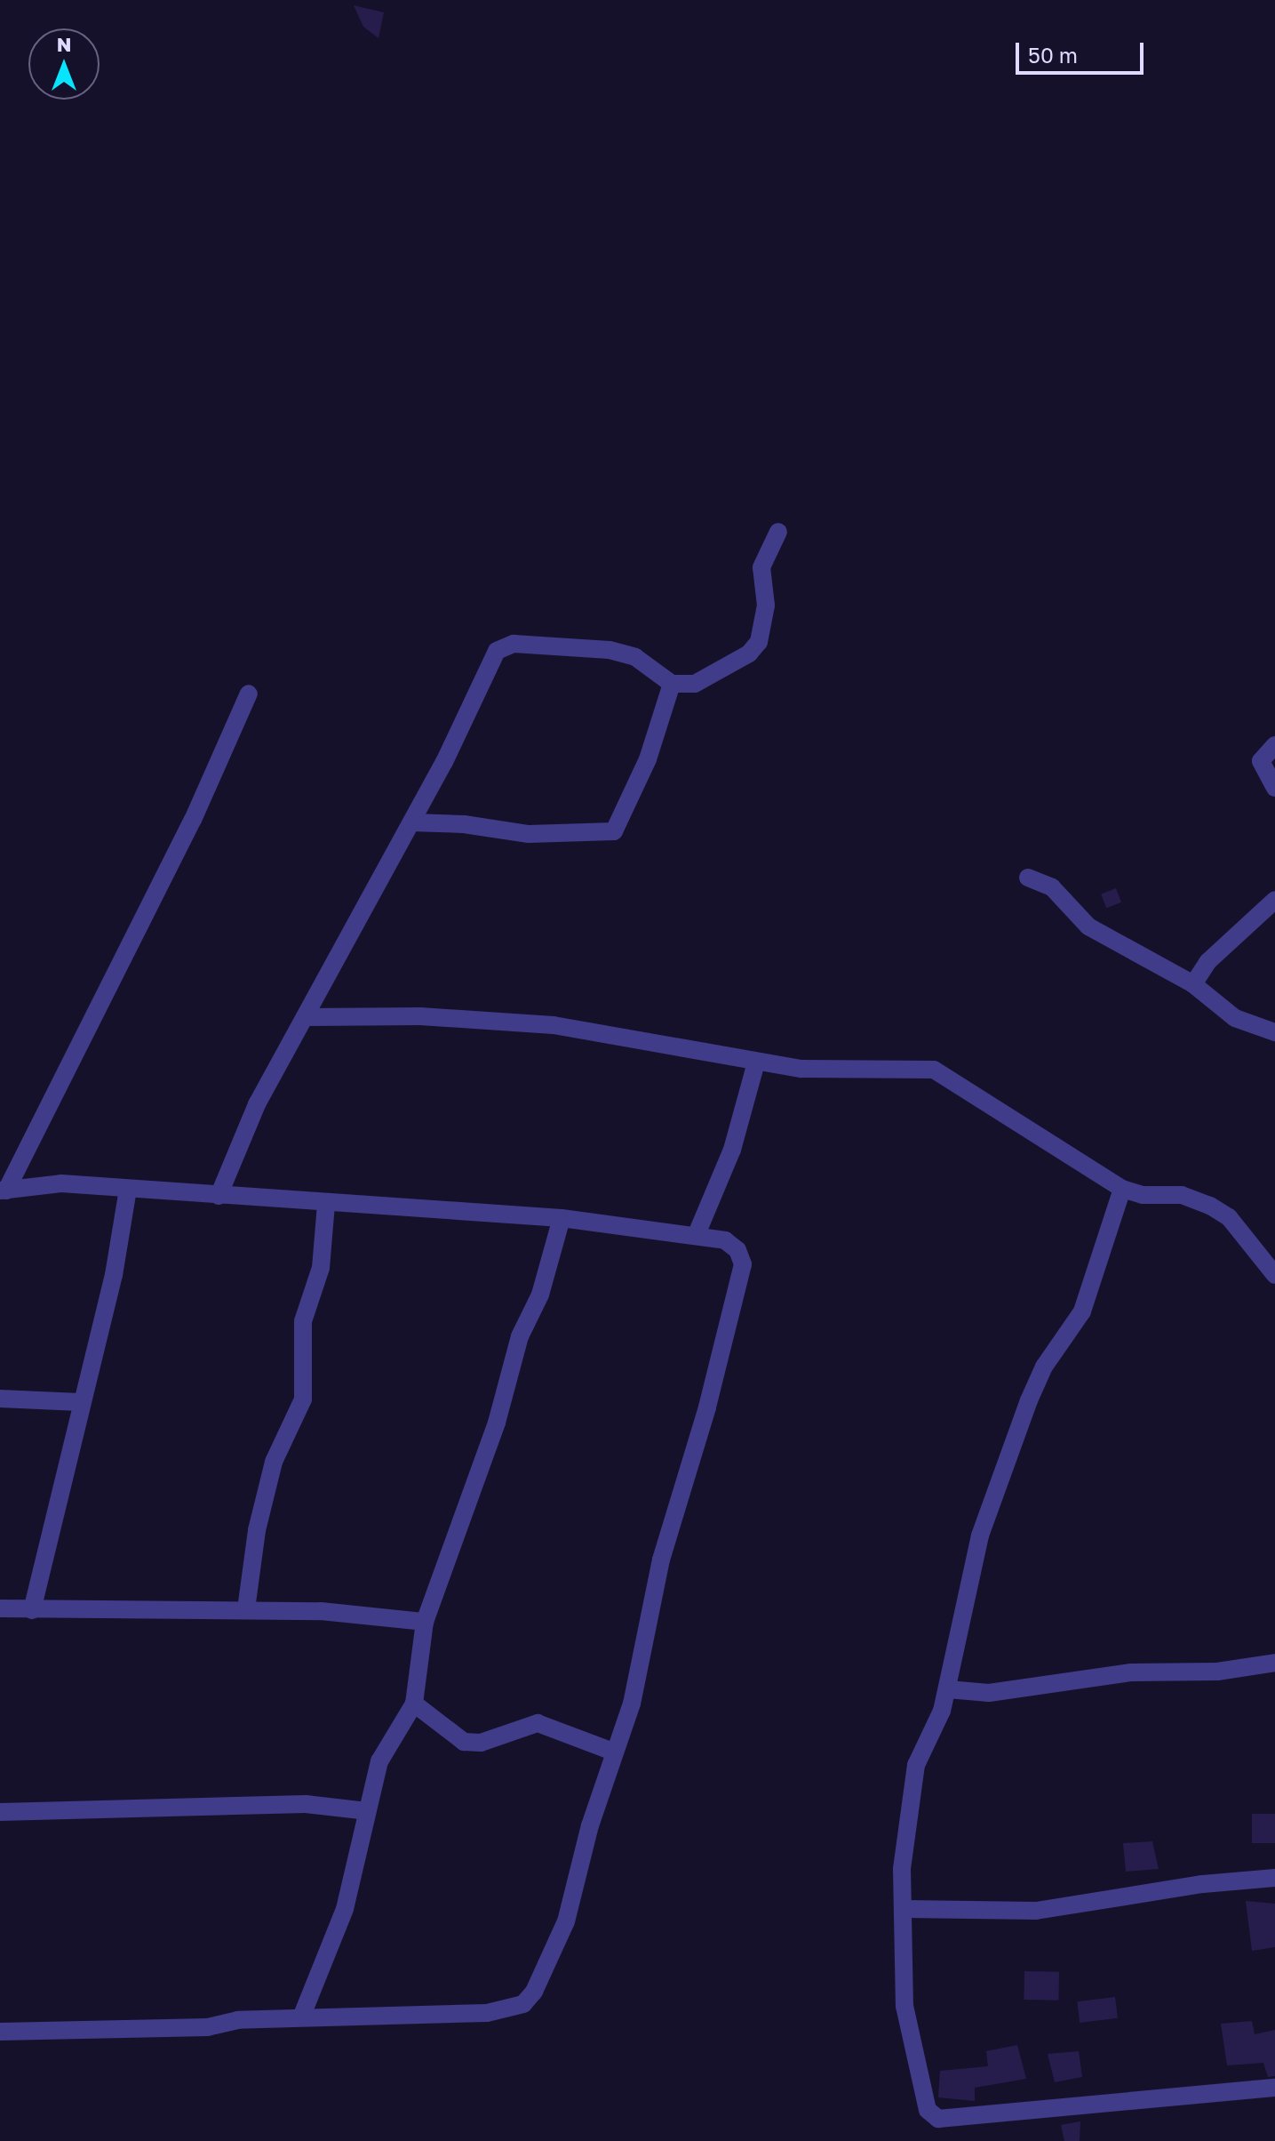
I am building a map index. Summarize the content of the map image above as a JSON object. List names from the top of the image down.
{
  "scale_bar": "50 m",
  "north": "top"
}
